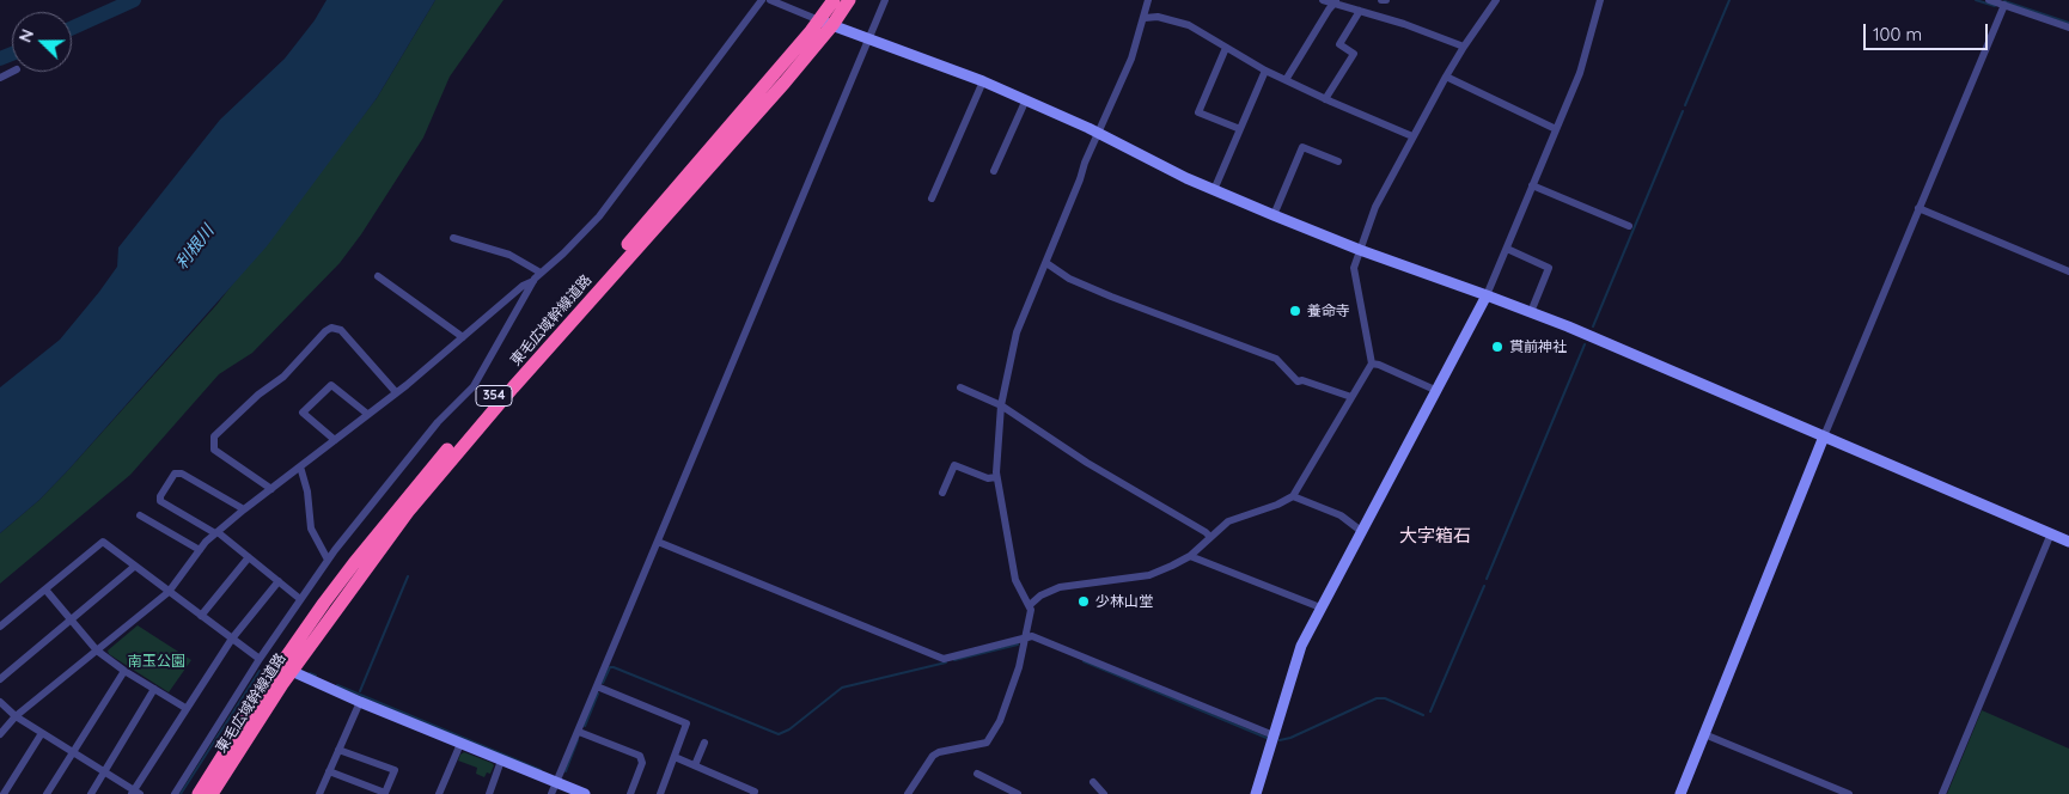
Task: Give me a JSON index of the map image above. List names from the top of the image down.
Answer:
{
  "streets": {
    "highway": ["東毛広域幹線道路", "354"]
  },
  "districts": ["大字箱石"],
  "water": ["利根川"],
  "parks": ["南玉公園"],
  "places": ["養命寺", "貫前神社", "少林山堂"],
  "scale_bar": "100 m",
  "north": "left"
}
